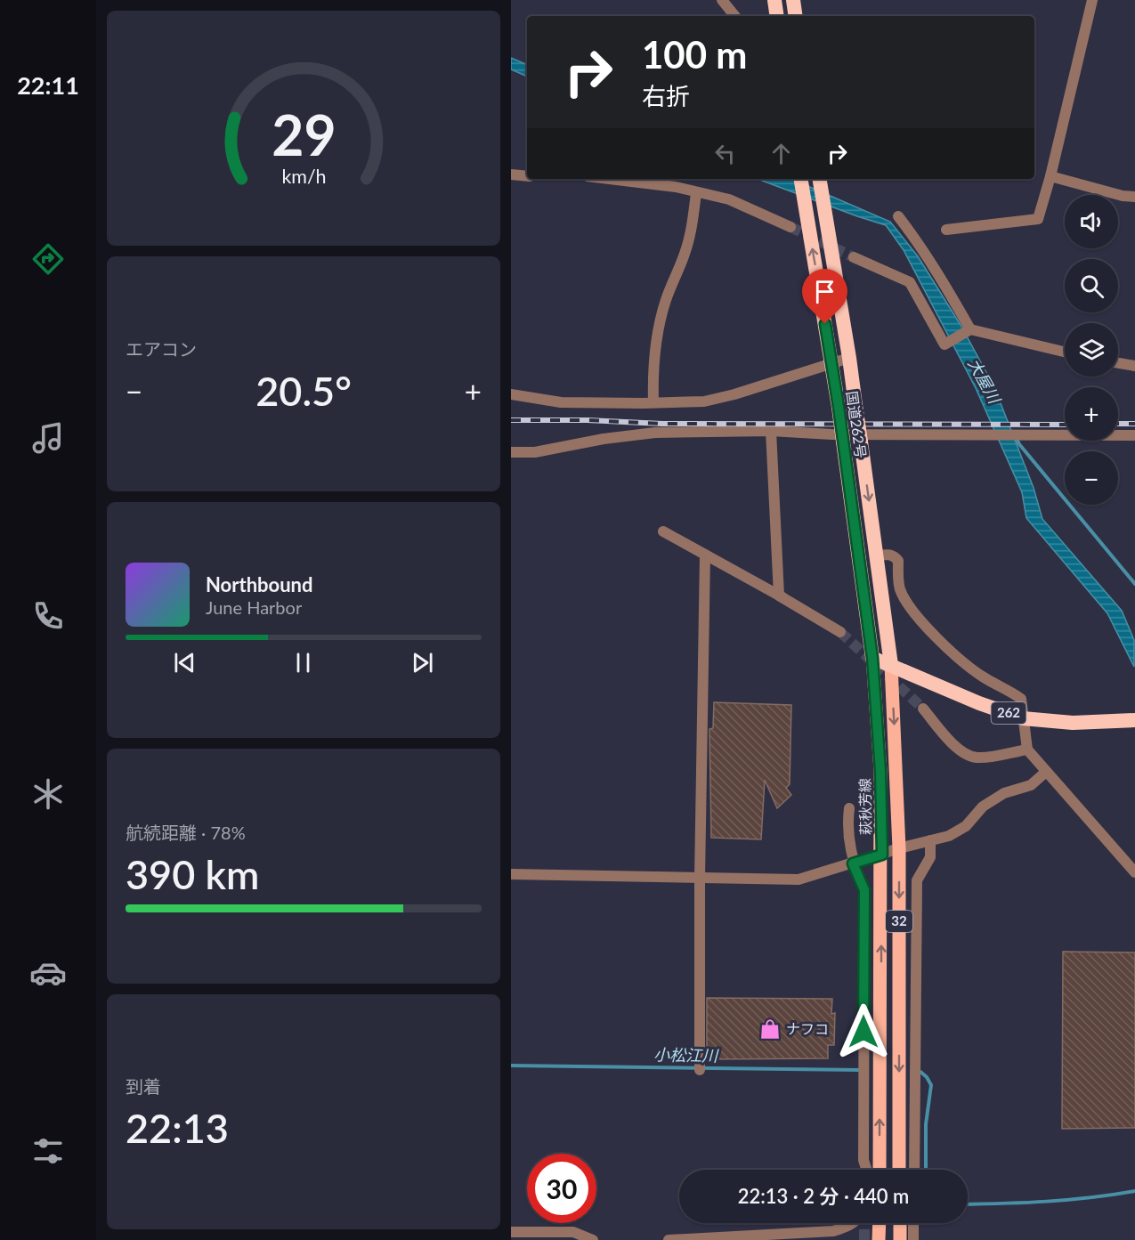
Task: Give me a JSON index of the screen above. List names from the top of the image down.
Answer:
{
  "streets": {
    "highway": ["国道262号", "262"],
    "main road": ["萩秋芳線", "32"]
  },
  "crossings": [
    ["国道262号", "262"],
    ["国道262号", "萩秋芳線"],
    ["国道262号", "32"],
    ["262", "萩秋芳線"],
    ["262", "32"]
  ],
  "water": ["大屋川", "小松江川"],
  "places": {
    "shop": ["ナフコ"]
  },
  "page": {
    "tabs": "22:11",
    "turn": ["100 m", "右折"],
    "map_buttons": ["+", "−"],
    "tile": [
      "エアコン",
      ["航続距離 · 78%", "390 km"],
      ["到着", "22:13"]
    ],
    "heat": ["−", "20.5°", "+"],
    "song": ["Northbound", "June Harbor"],
    "limit": "30",
    "trip": "22:13 · 2 分 · 440 m",
    "gauge": ["29", "km/h"]
  }
}
